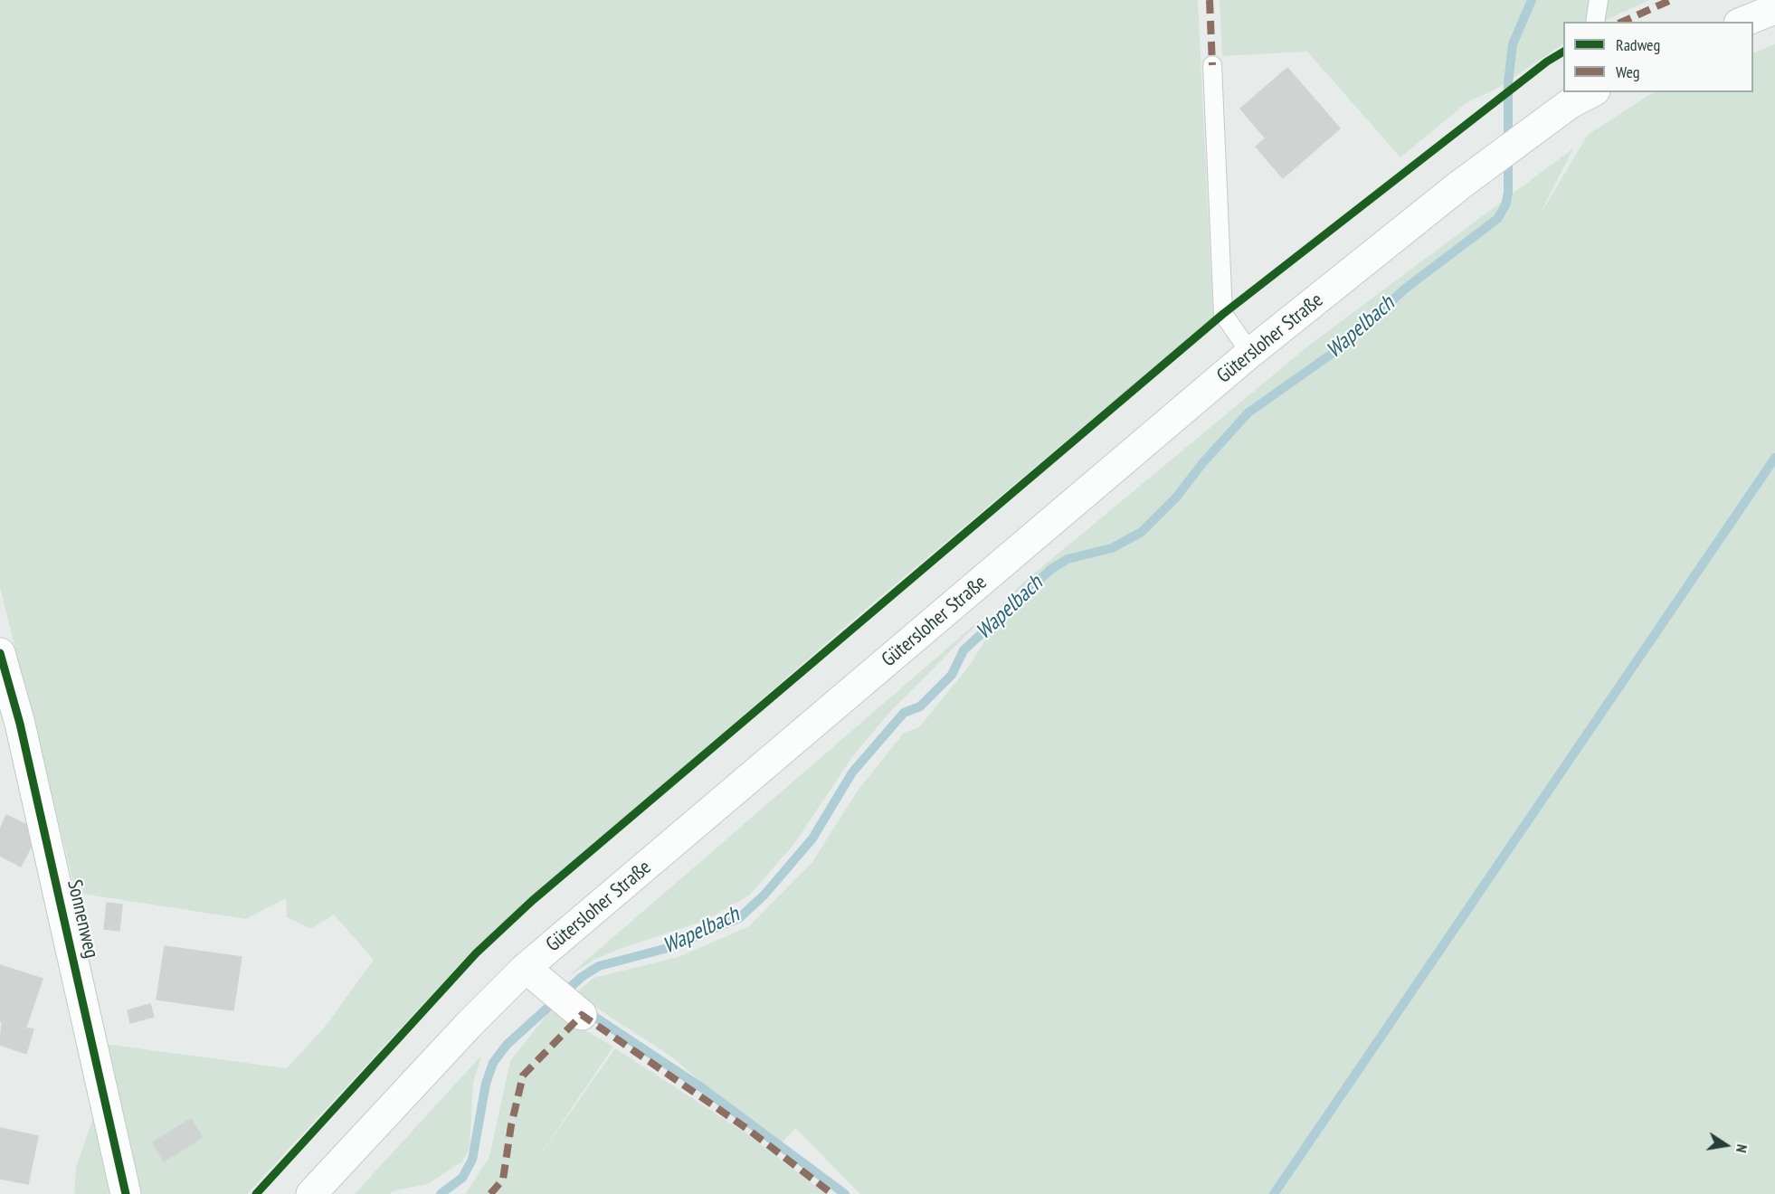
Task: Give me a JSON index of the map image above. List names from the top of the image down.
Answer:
{
  "streets": {
    "main road": ["Gütersloher Straße", "Sonnenweg"]
  },
  "water": ["Wapelbach"],
  "legend": ["Radweg", "Weg"],
  "north": "right"
}
